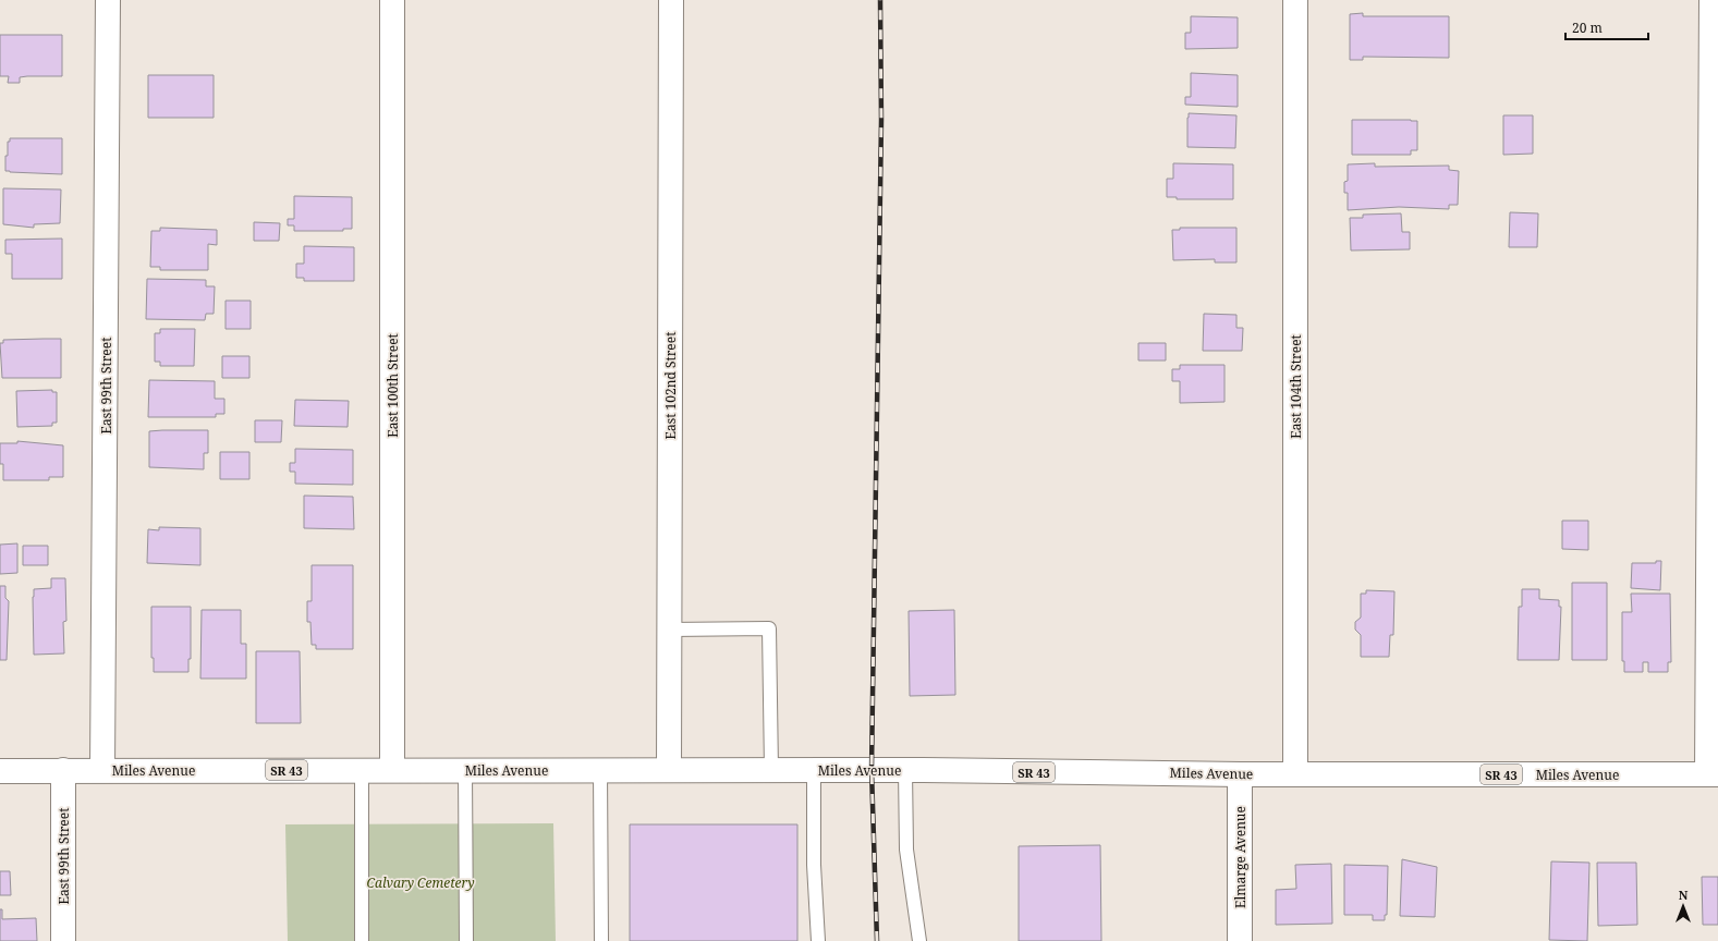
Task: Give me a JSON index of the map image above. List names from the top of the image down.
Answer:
{
  "streets": {
    "street": [
      "East 99th Street",
      "East 100th Street",
      "East 102nd Street",
      "East 104th Street",
      "Miles Avenue",
      "SR 43",
      "Elmarge Avenue"
    ]
  },
  "crossings": [
    ["East 99th Street", "Miles Avenue"],
    ["East 100th Street", "Miles Avenue"],
    ["East 102nd Street", "Miles Avenue"],
    ["East 104th Street", "Miles Avenue"],
    ["Miles Avenue", "Elmarge Avenue"]
  ],
  "parks": ["Calvary Cemetery"],
  "scale_bar": "20 m",
  "north": "top"
}
